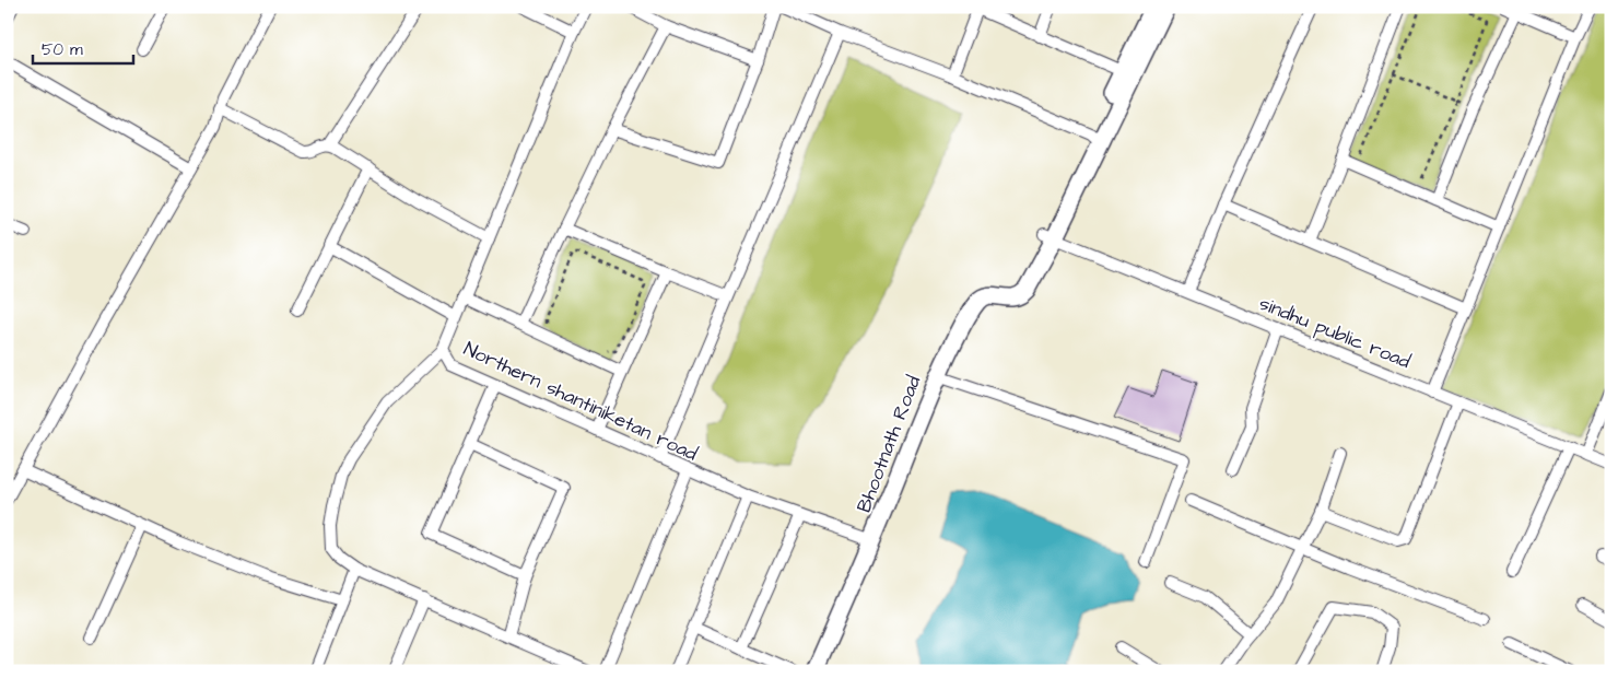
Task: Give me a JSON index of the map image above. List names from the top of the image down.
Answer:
{
  "streets": {
    "street": ["sindhu public road", "Northern shantiniketan road", "Bhootnath Road"]
  },
  "crossings": [
    ["sindhu public road", "Bhootnath Road"],
    ["Northern shantiniketan road", "Bhootnath Road"]
  ],
  "scale_bar": "50 m"
}
